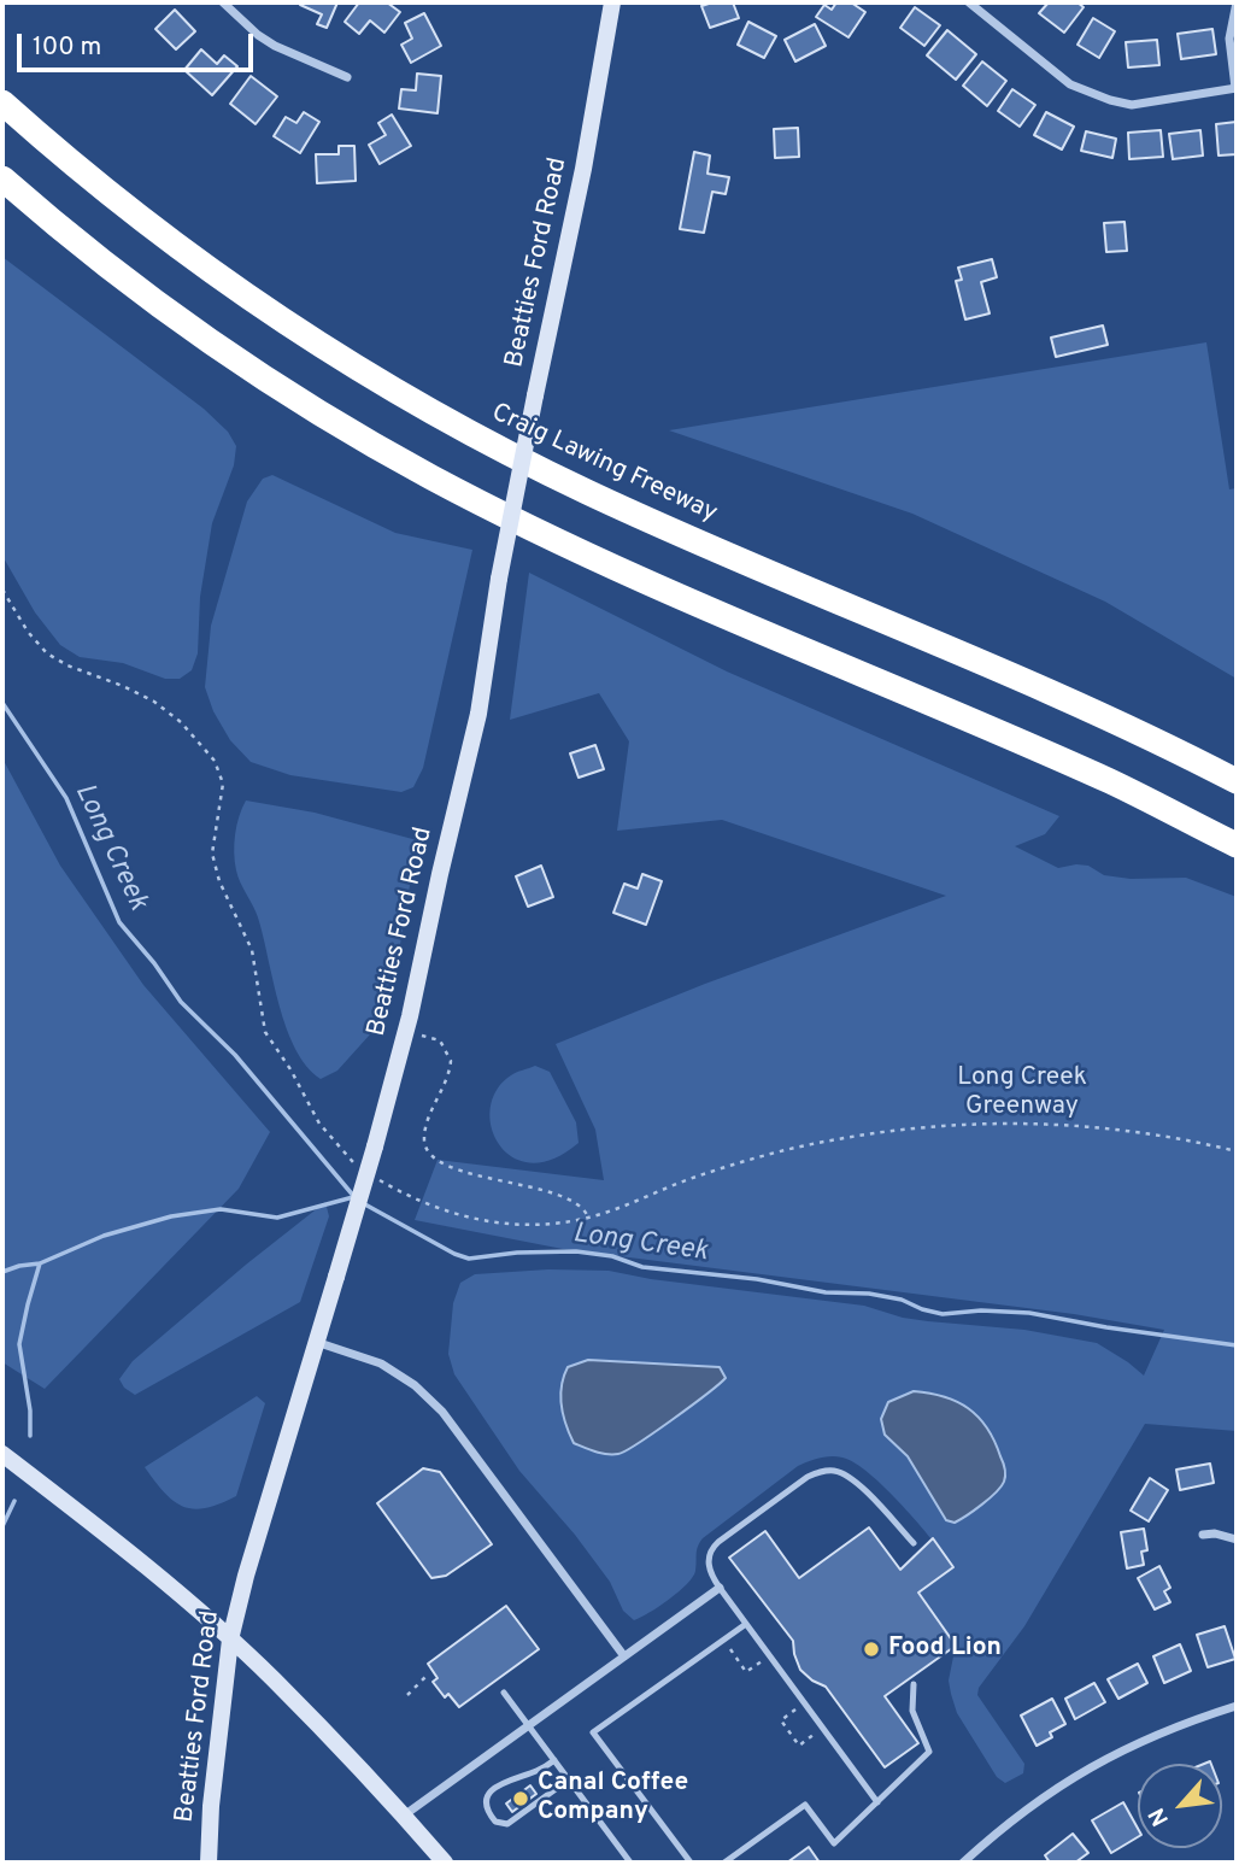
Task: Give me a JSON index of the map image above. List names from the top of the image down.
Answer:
{
  "streets": {
    "highway": ["Craig Lawing Freeway"],
    "main road": ["Beatties Ford Road"]
  },
  "water": ["Long Creek"],
  "parks": ["Long Creek Greenway"],
  "places": ["Food Lion", "Canal Coffee Company"],
  "scale_bar": "100 m",
  "north": "bottom left"
}
